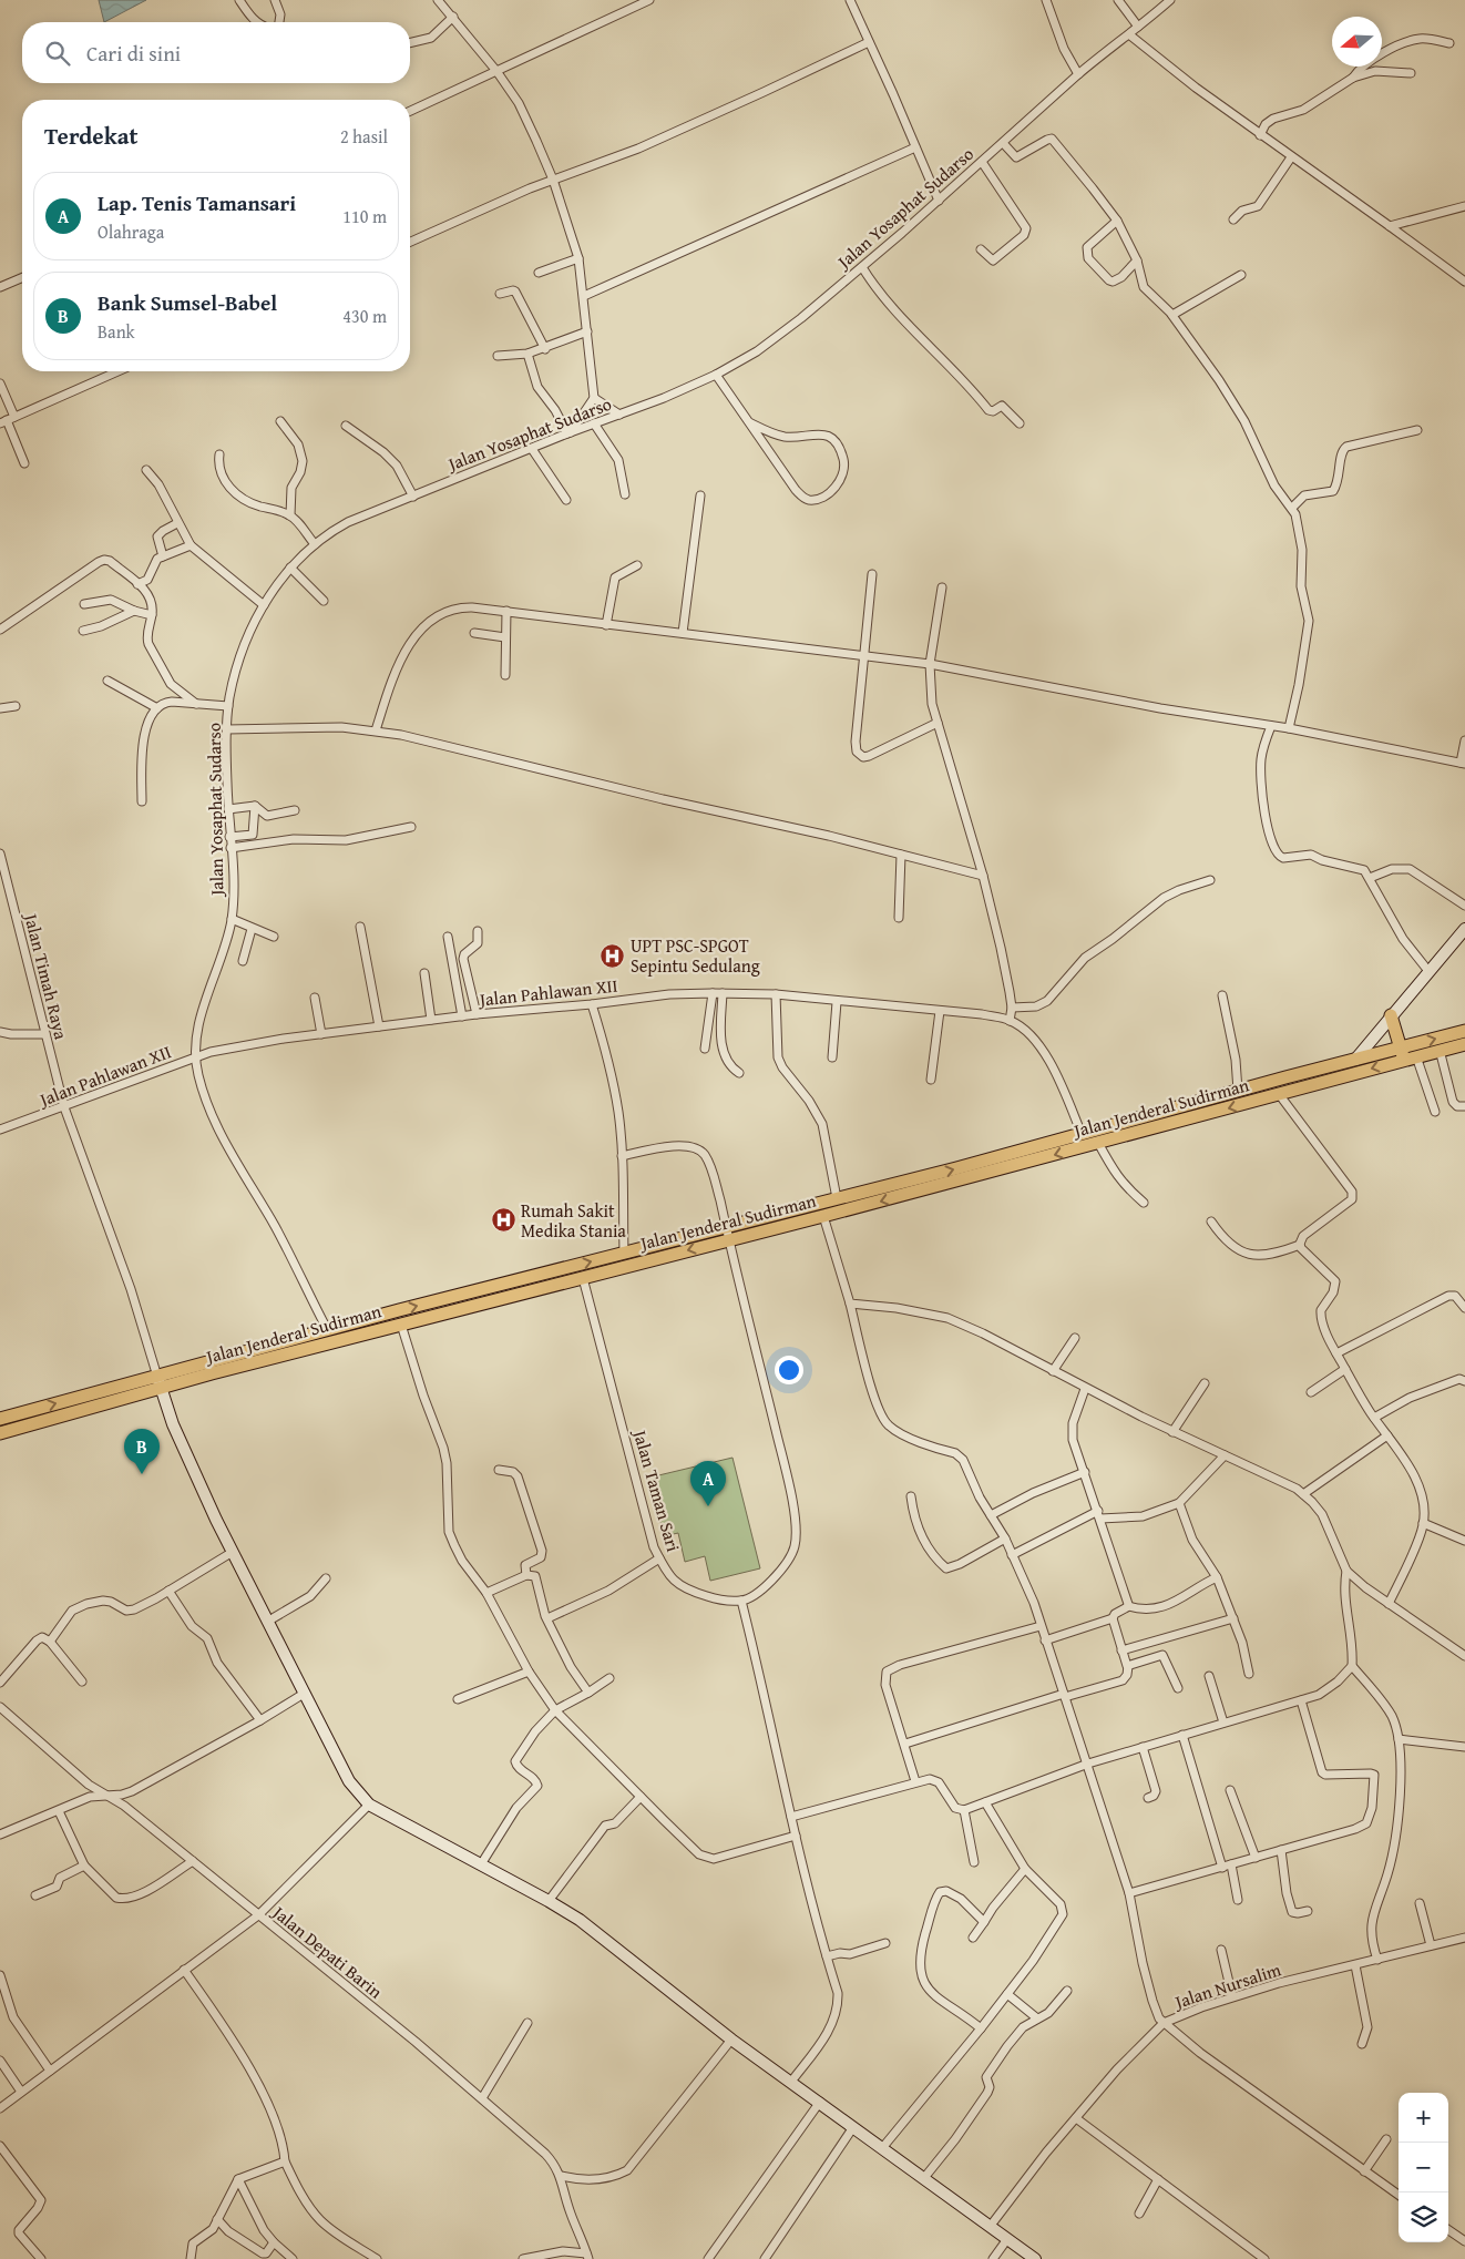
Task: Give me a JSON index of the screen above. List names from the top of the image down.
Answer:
{
  "streets": {
    "main road": ["Jalan Jenderal Sudirman"],
    "street": [
      "Jalan Yosaphat Sudarso",
      "Jalan Timah Raya",
      "Jalan Pahlawan XII",
      "Jalan Taman Sari",
      "Jalan Depati Barin",
      "Jalan Nursalim"
    ]
  },
  "crossings": [
    ["Jalan Yosaphat Sudarso", "Jalan Pahlawan XII"],
    ["Jalan Yosaphat Sudarso", "Jalan Jenderal Sudirman"],
    ["Jalan Timah Raya", "Jalan Pahlawan XII"],
    ["Jalan Timah Raya", "Jalan Jenderal Sudirman"],
    ["Jalan Pahlawan XII", "Jalan Jenderal Sudirman"],
    ["Jalan Jenderal Sudirman", "Jalan Taman Sari"]
  ],
  "places": {
    "hospital": ["UPT PSC-SPGOT Sepintu Sedulang", "Rumah Sakit Medika Stania"]
  },
  "north": "left",
  "page": {
    "search": "Cari di sini",
    "heading": ["Terdekat", "2 hasil"],
    "list": [
      {
        "mark": "A",
        "name": "Lap. Tenis Tamansari",
        "note": "Olahraga",
        "value": "110 m"
      },
      {
        "mark": "B",
        "name": "Bank Sumsel-Babel",
        "note": "Bank",
        "value": "430 m"
      }
    ],
    "pins": ["B", "A"],
    "map_buttons": ["+", "−"]
  }
}
